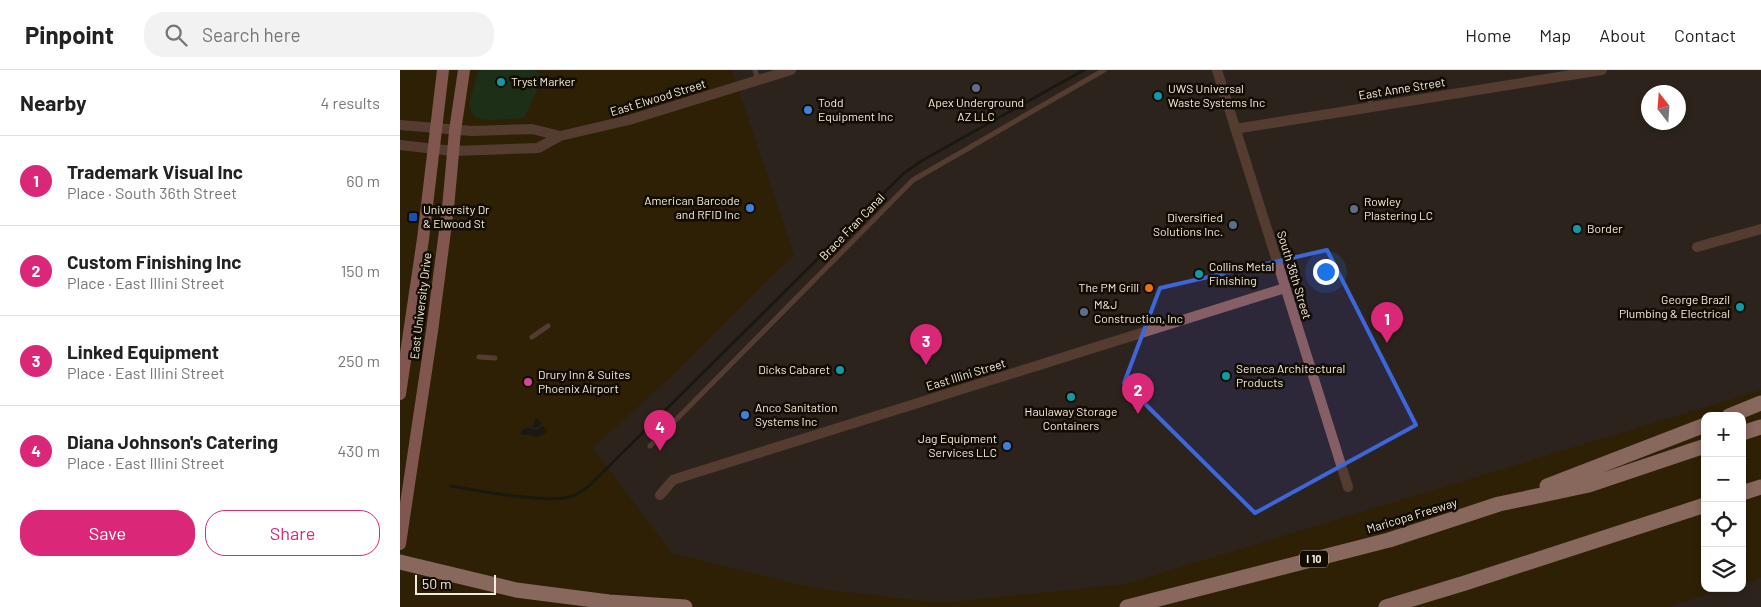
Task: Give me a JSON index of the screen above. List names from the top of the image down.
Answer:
{
  "streets": {
    "highway": ["Maricopa Freeway", "I 10"],
    "main road": ["East University Drive"],
    "street": [
      "East Anne Street",
      "East Elwood Street",
      "South 36th Street",
      "East Illini Street"
    ],
    "lane": ["Brace Fran Canal"]
  },
  "crossings": [
    ["East Anne Street", "South 36th Street"],
    ["East Elwood Street", "East University Drive"],
    ["South 36th Street", "East Illini Street"]
  ],
  "places": {
    "other": [
      "Tryst Marker",
      "Apex Underground AZ LLC",
      "UWS Universal Waste Systems Inc",
      "Todd Equipment Inc",
      "American Barcode and RFID Inc",
      "Rowley Plastering LC",
      "Diversified Solutions Inc.",
      "Border",
      "Collins Metal Finishing",
      "The PM Grill",
      "George Brazil Plumbing & Electrical",
      "M&J Construction, Inc",
      "Dicks Cabaret",
      "Seneca Architectural Products",
      "Drury Inn & Suites Phoenix Airport",
      "Haulaway Storage Containers",
      "Anco Sanitation Systems Inc",
      "Jag Equipment Services LLC"
    ],
    "transit": ["University Dr & Elwood St"]
  },
  "scale_bar": "50 m",
  "north": "top",
  "page": {
    "header": "Pinpoint",
    "search": "Search here",
    "nav": [
      "Home",
      "Map",
      "About",
      "Contact"
    ],
    "heading": ["Nearby", "4 results"],
    "list": [
      {
        "mark": "1",
        "name": "Trademark Visual Inc",
        "note": "Place · South 36th Street",
        "value": "60 m"
      },
      {
        "mark": "2",
        "name": "Custom Finishing Inc",
        "note": "Place · East Illini Street",
        "value": "150 m"
      },
      {
        "mark": "3",
        "name": "Linked Equipment",
        "note": "Place · East Illini Street",
        "value": "250 m"
      },
      {
        "mark": "4",
        "name": "Diana Johnson's Catering",
        "note": "Place · East Illini Street",
        "value": "430 m"
      }
    ],
    "pins": [
      "1",
      "3",
      "2",
      "4"
    ],
    "map_buttons": ["+", "−"],
    "buttons": ["Save", "Share"],
    "scale": "50 m"
  }
}
